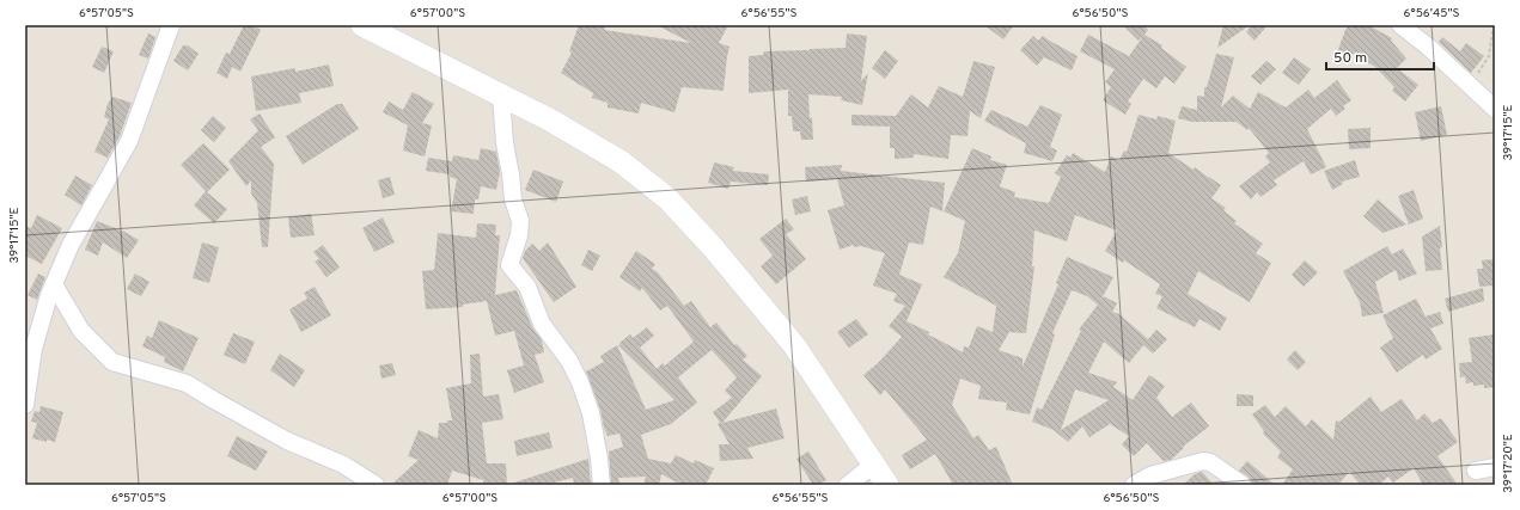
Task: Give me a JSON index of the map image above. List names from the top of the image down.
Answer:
{
  "scale_bar": "50 m",
  "coordinates": [
    "6°57'05\"S",
    "6°57'00\"S",
    "6°56'55\"S",
    "6°56'50\"S",
    "6°56'45\"S",
    "39°17'15\"E",
    "39°17'20\"E"
  ]
}
